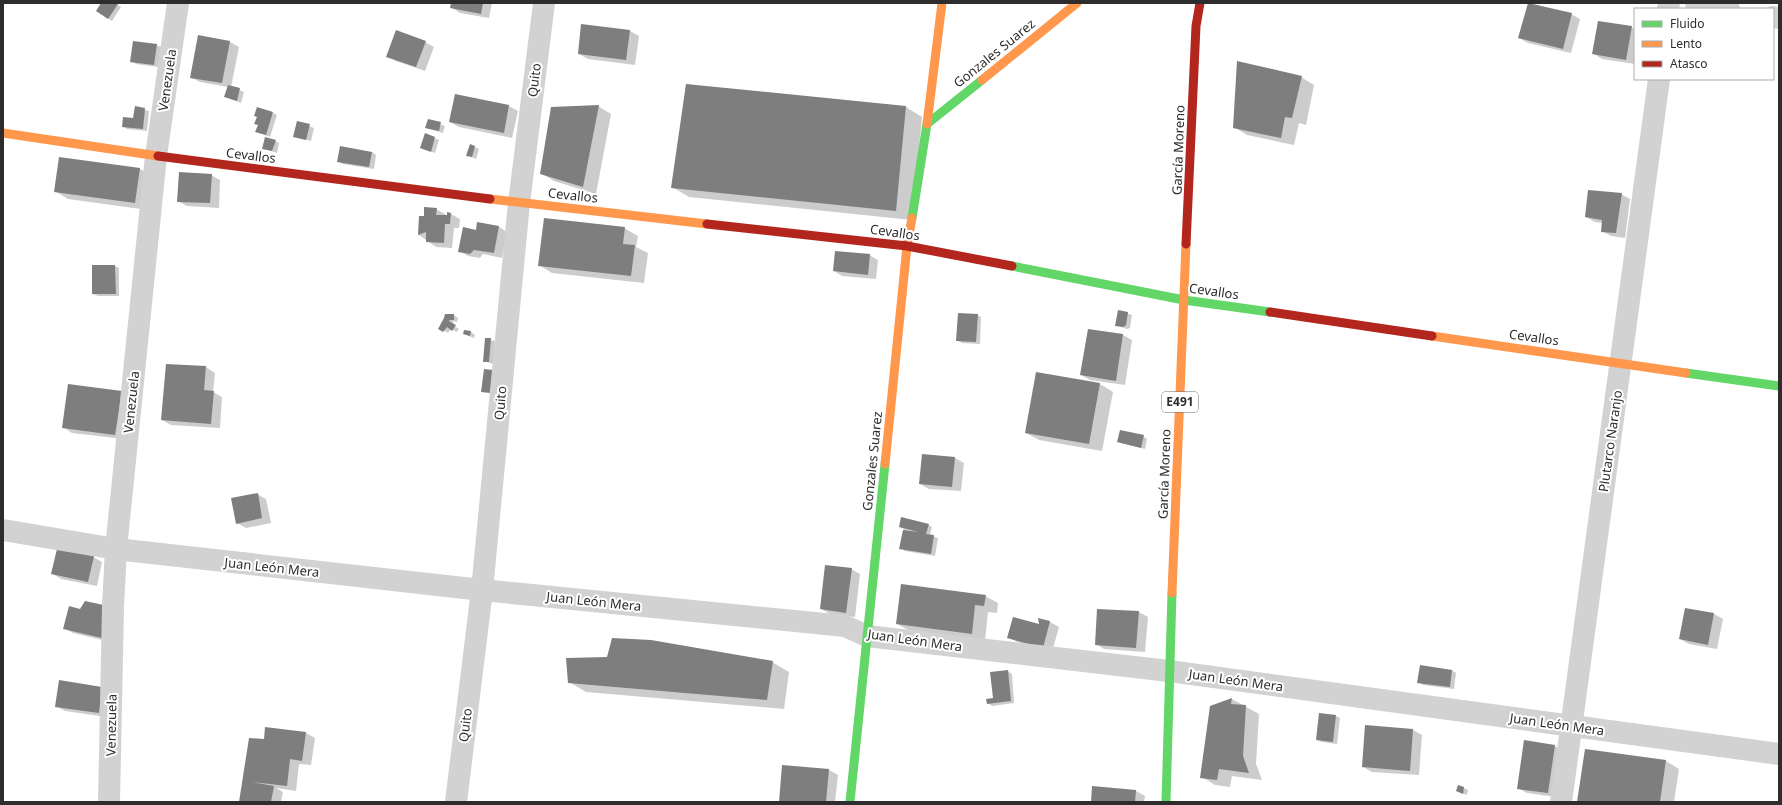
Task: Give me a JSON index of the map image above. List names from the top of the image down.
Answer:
{
  "streets": {
    "main road": [
      "Gonzales Suarez",
      "García Moreno",
      "Cevallos",
      "E491"
    ],
    "street": [
      "Venezuela",
      "Quito",
      "Plutarco Naranjo",
      "Juan León Mera"
    ]
  },
  "crossings": [
    ["Gonzales Suarez", "Cevallos"],
    ["Gonzales Suarez", "Juan León Mera"],
    ["Venezuela", "Cevallos"],
    ["Venezuela", "Juan León Mera"],
    ["Quito", "Cevallos"],
    ["Quito", "Juan León Mera"],
    ["García Moreno", "Cevallos"],
    ["García Moreno", "Juan León Mera"],
    ["Cevallos", "Plutarco Naranjo"],
    ["Plutarco Naranjo", "Juan León Mera"]
  ],
  "legend": ["Fluido", "Lento", "Atasco"]
}
